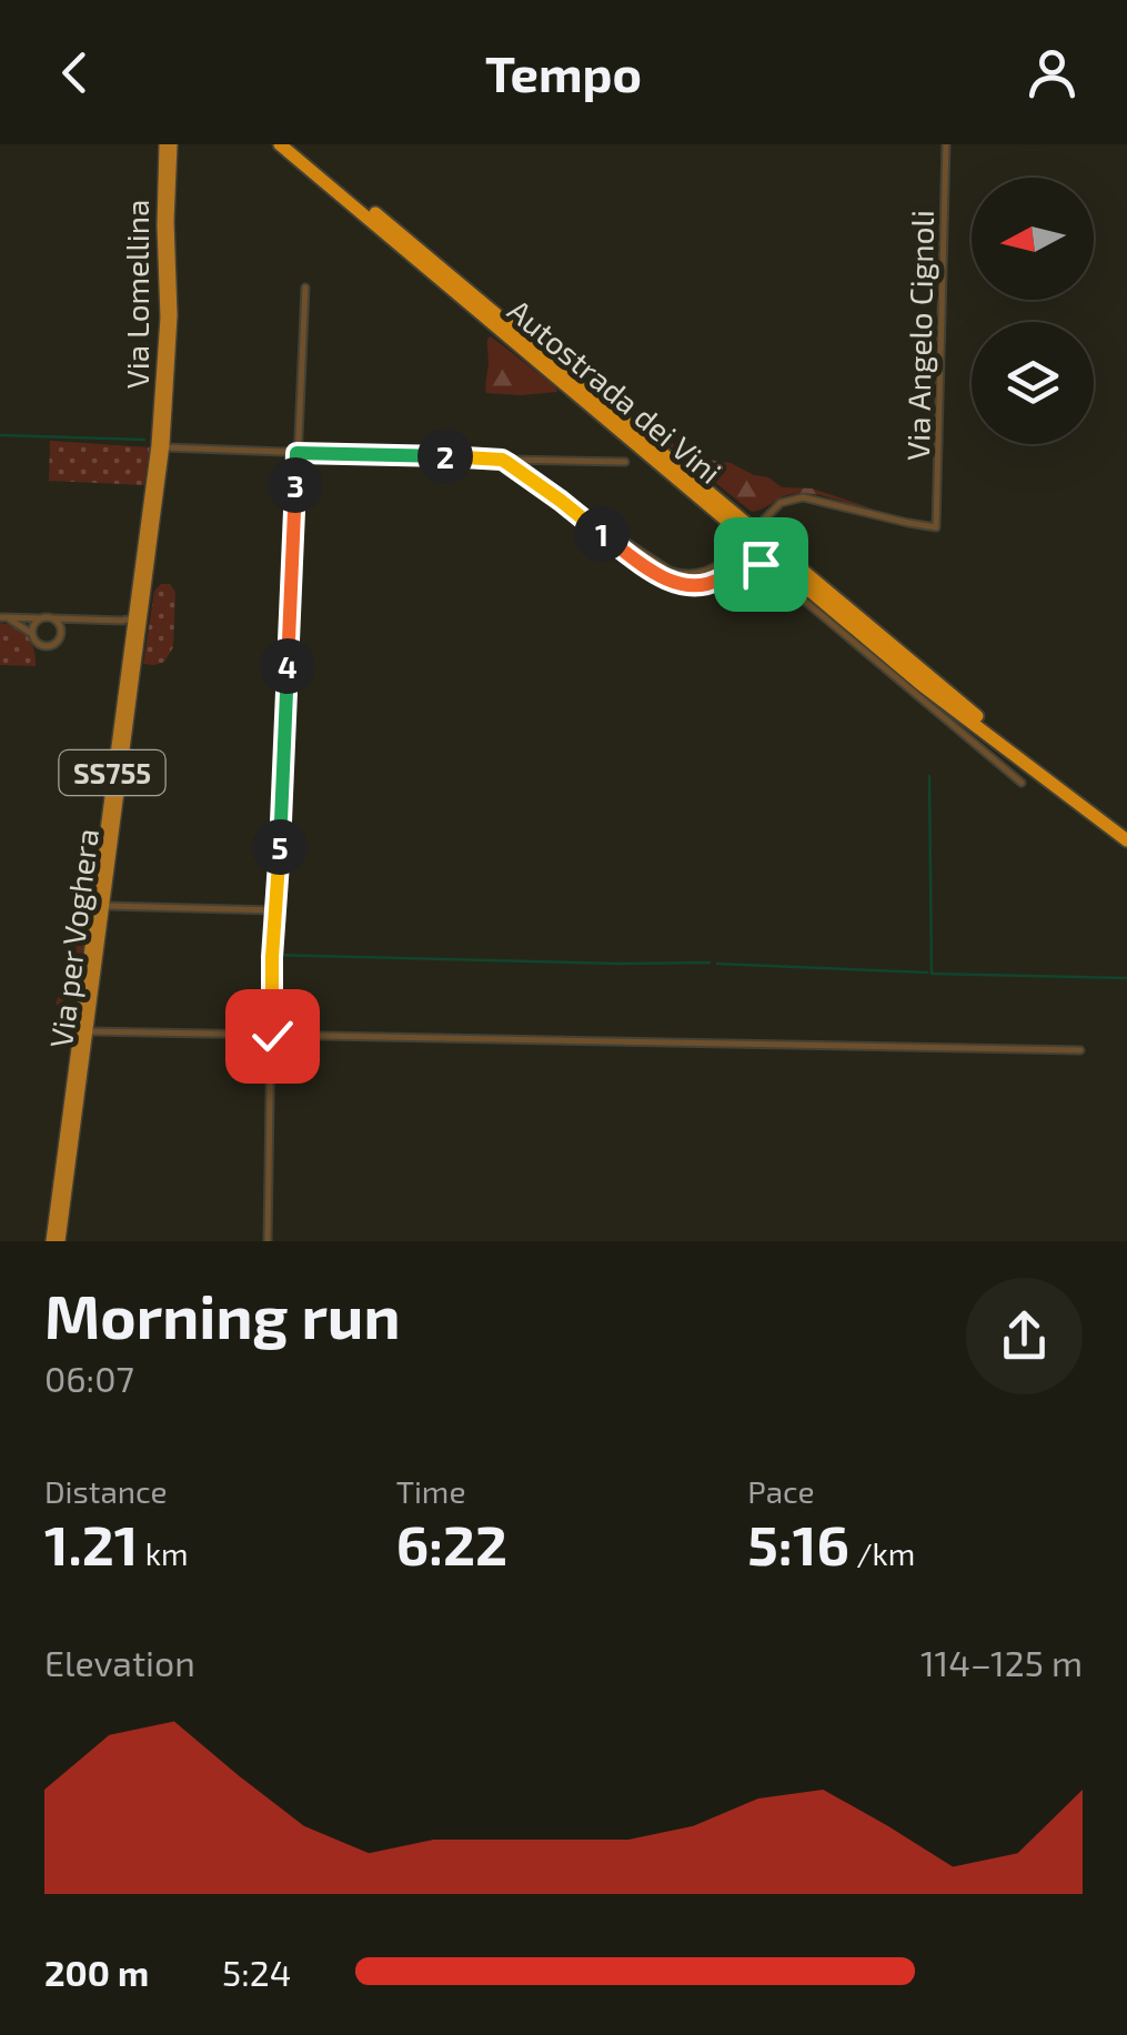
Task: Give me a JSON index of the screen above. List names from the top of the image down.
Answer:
{
  "streets": {
    "highway": ["Autostrada dei Vini"],
    "main road": ["Via Lomellina", "SS755", "Via per Voghera"],
    "street": ["Via Angelo Cignoli"]
  },
  "crossings": [
    ["Via Lomellina", "Via per Voghera"]
  ],
  "north": "left",
  "page": {
    "header": "Tempo",
    "pins": [
      "2",
      "3",
      "1",
      "4",
      "5"
    ],
    "heading": ["Morning run", "06:07"],
    "stats": [
      ["Distance", "1.21 km"],
      ["Time", "6:22"],
      ["Pace", "5:16 /km"]
    ],
    "chart": ["Elevation", "114–125 m"],
    "list": [
      {
        "name": "200 m",
        "note": "5:24"
      }
    ]
  }
}
